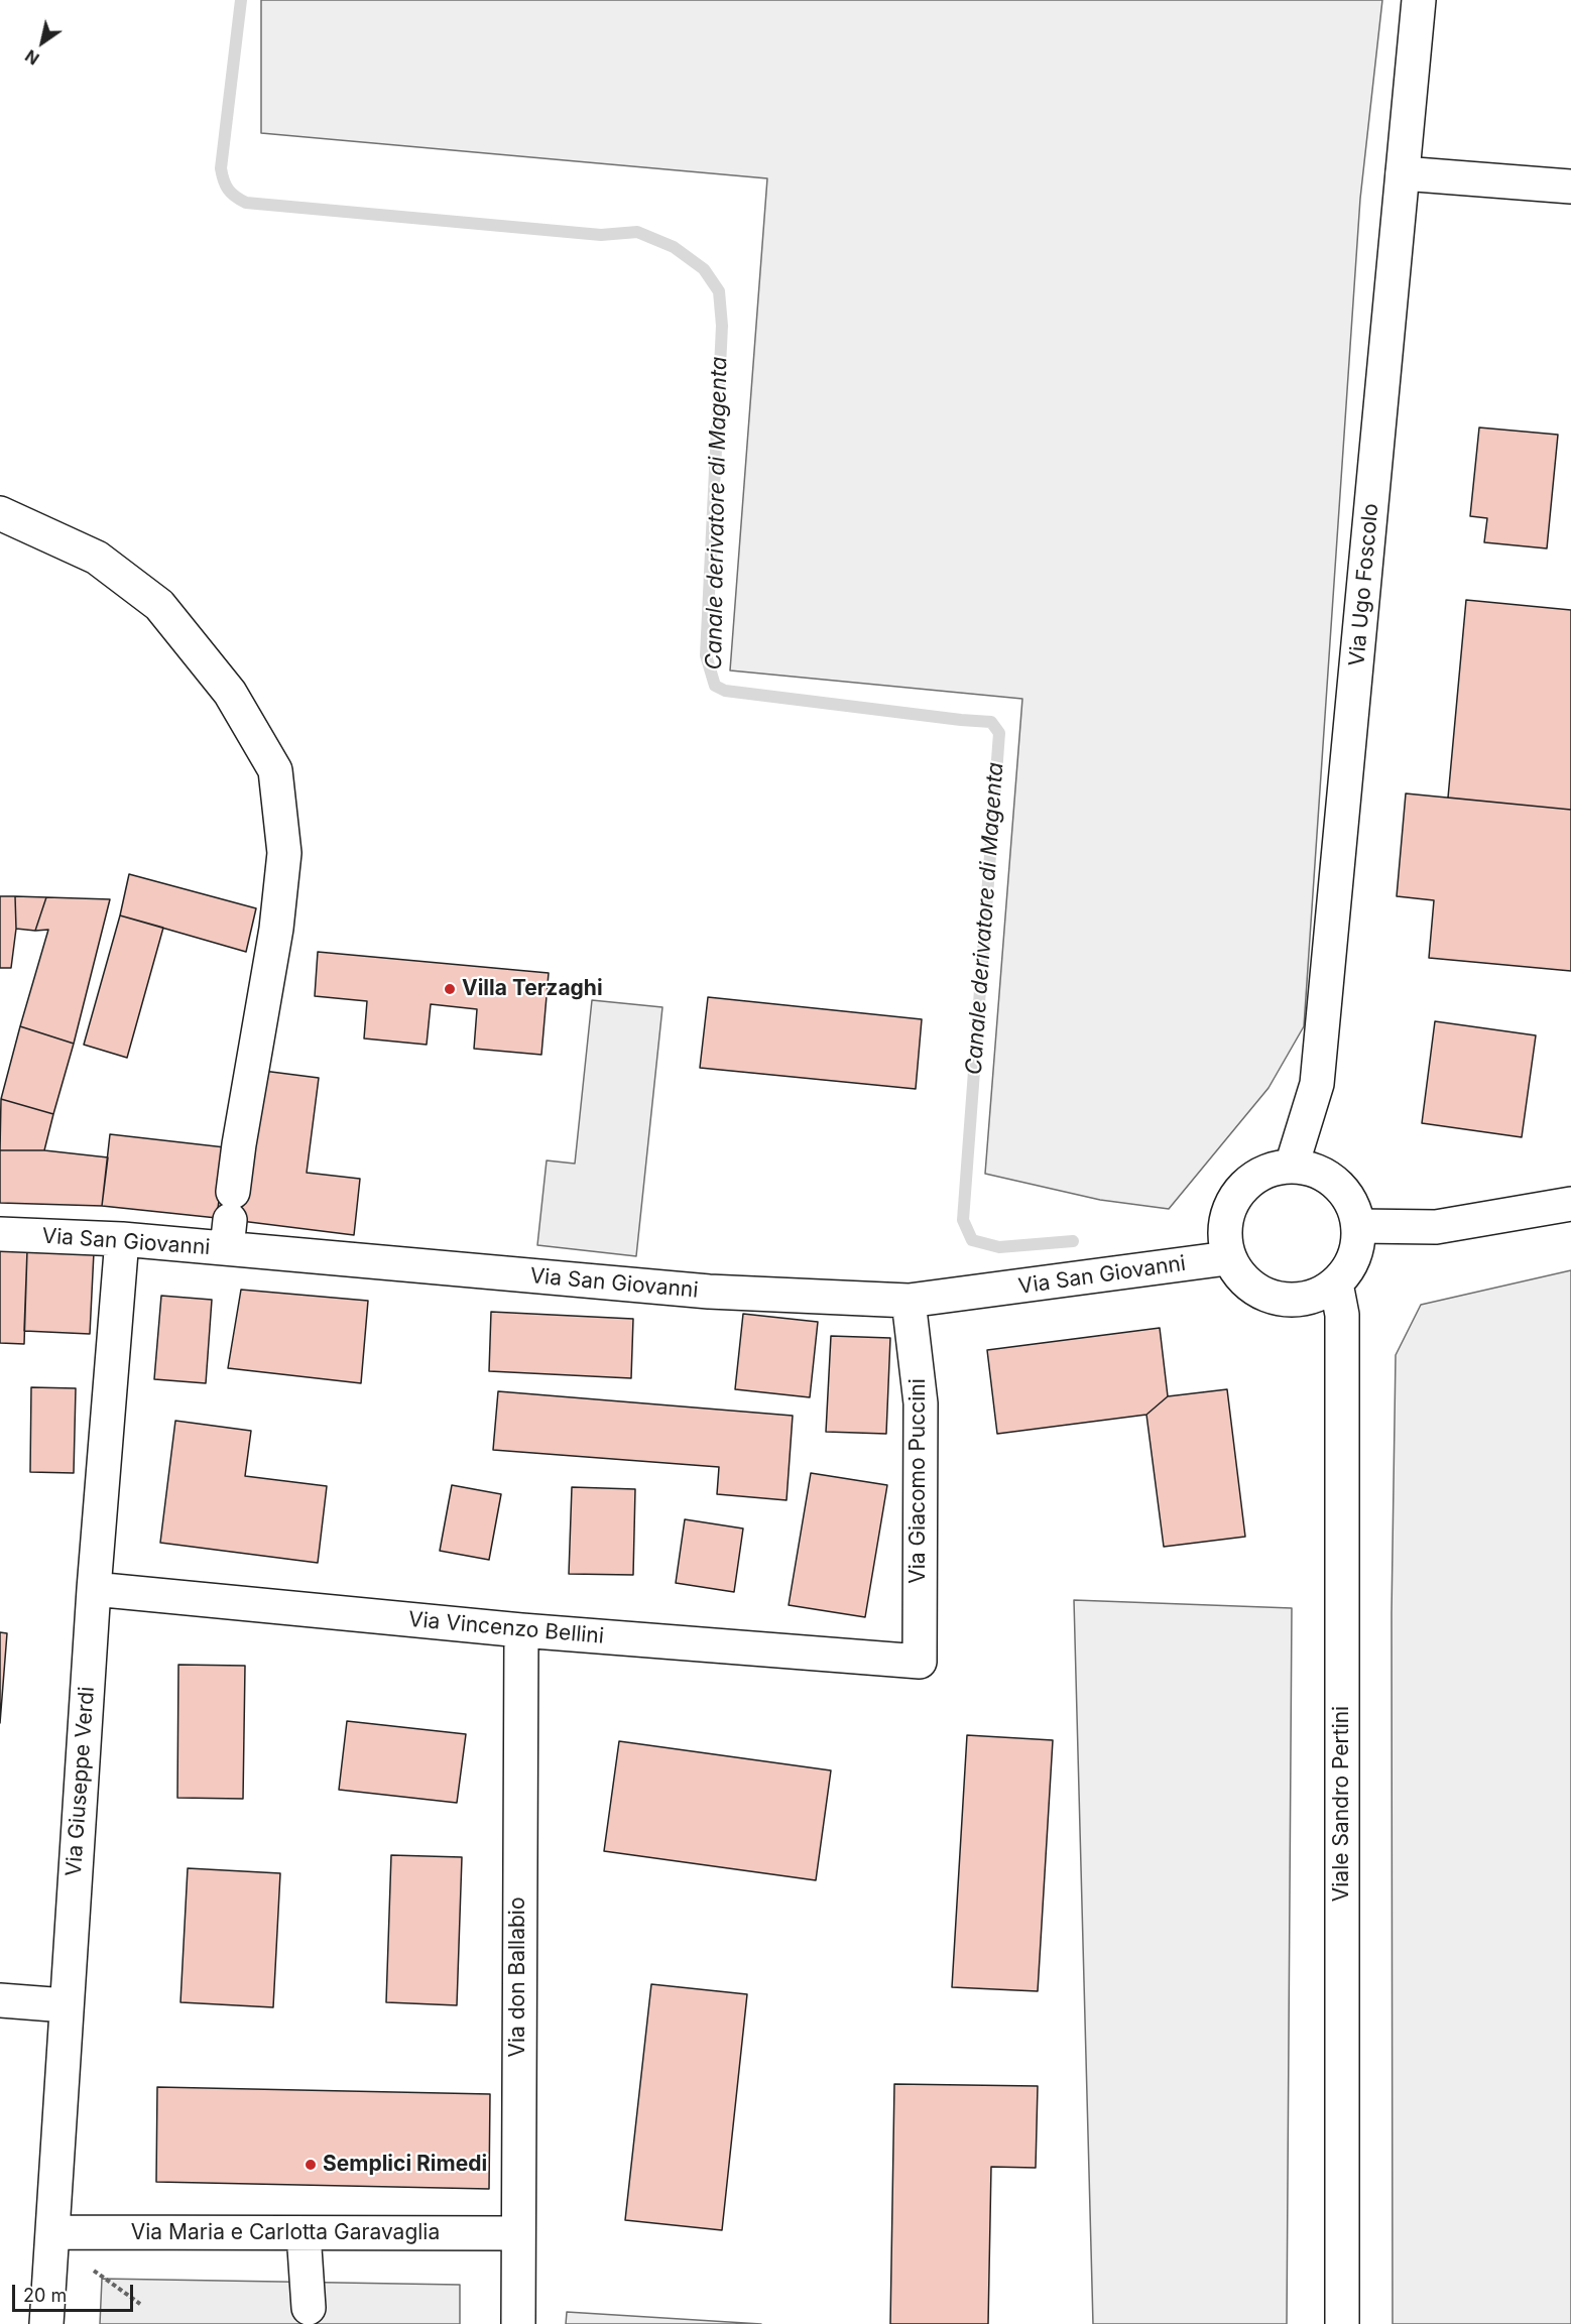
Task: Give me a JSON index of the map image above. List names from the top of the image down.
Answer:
{
  "streets": {
    "street": [
      "Via Ugo Foscolo",
      "Via San Giovanni",
      "Via Giacomo Puccini",
      "Via Vincenzo Bellini",
      "Via Giuseppe Verdi",
      "Viale Sandro Pertini",
      "Via don Ballabio",
      "Via Maria e Carlotta Garavaglia"
    ]
  },
  "crossings": [
    ["Via Ugo Foscolo", "Via San Giovanni"],
    ["Via Ugo Foscolo", "Viale Sandro Pertini"],
    ["Via San Giovanni", "Via Giacomo Puccini"],
    ["Via San Giovanni", "Via Giuseppe Verdi"],
    ["Via San Giovanni", "Viale Sandro Pertini"],
    ["Via Giacomo Puccini", "Via Vincenzo Bellini"],
    ["Via Vincenzo Bellini", "Via Giuseppe Verdi"],
    ["Via Vincenzo Bellini", "Via don Ballabio"],
    ["Via Giuseppe Verdi", "Via Maria e Carlotta Garavaglia"],
    ["Via don Ballabio", "Via Maria e Carlotta Garavaglia"]
  ],
  "water": ["Canale derivatore di Magenta"],
  "places": ["Villa Terzaghi", "Semplici Rimedi"],
  "scale_bar": "20 m",
  "north": "bottom left"
}
